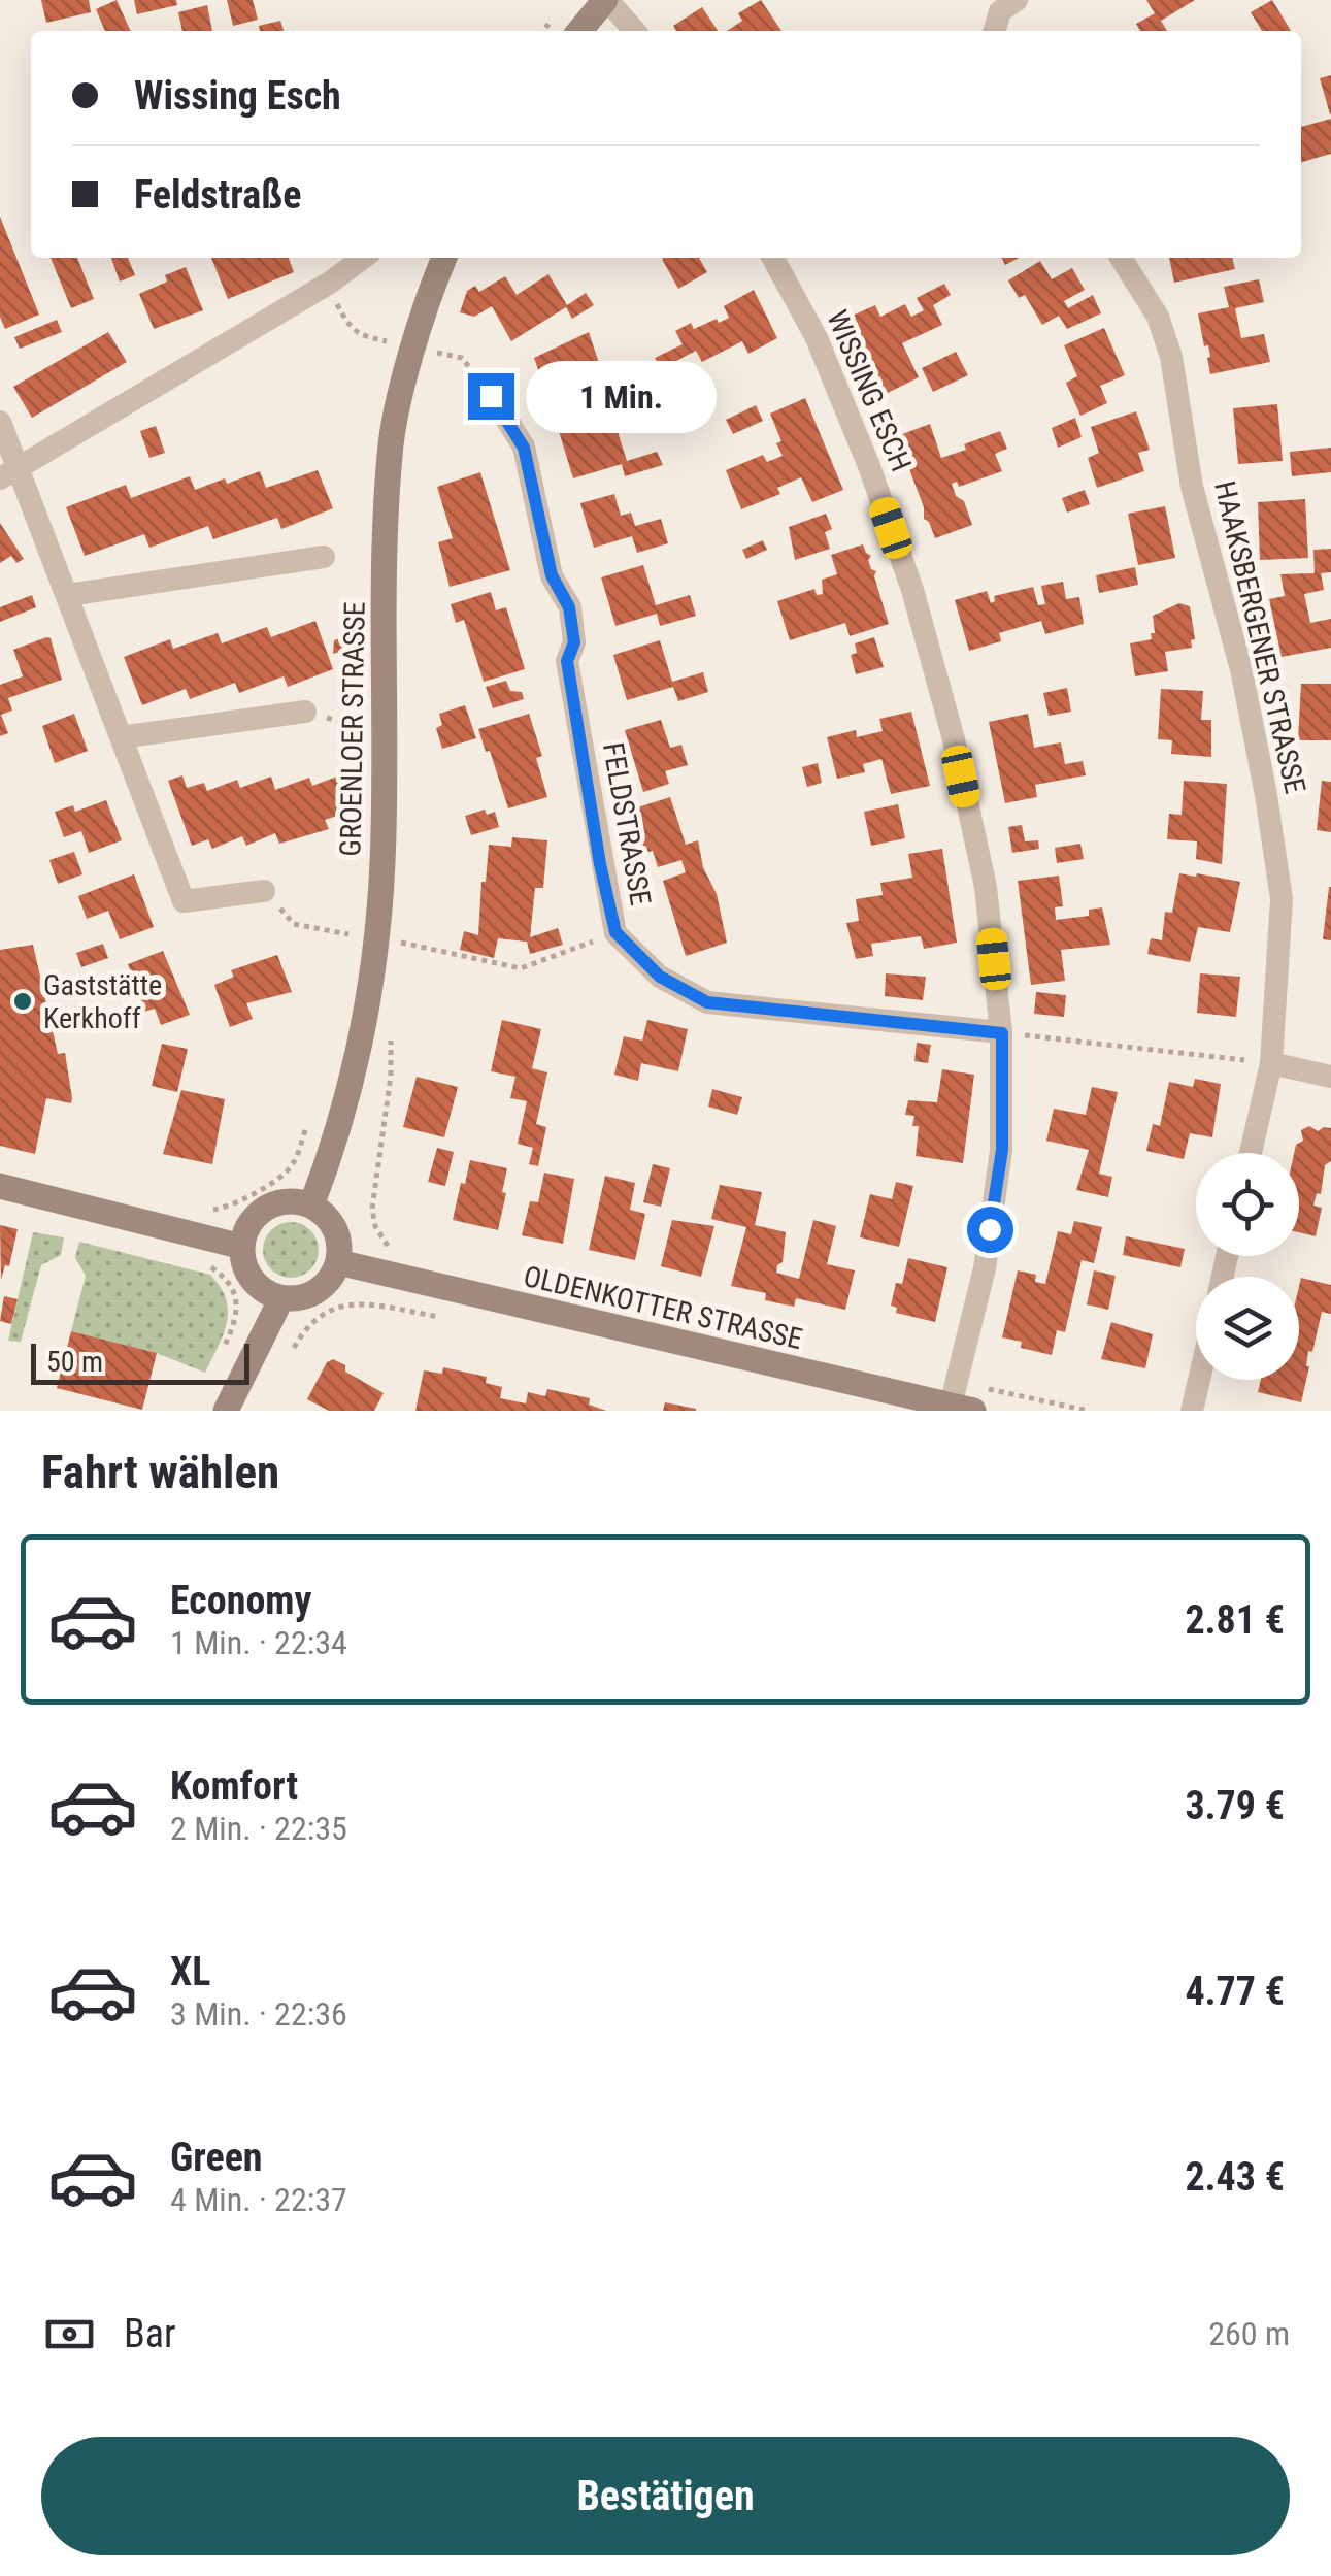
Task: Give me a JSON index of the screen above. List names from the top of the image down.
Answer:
{
  "streets": {
    "street": [
      "WISSING ESCH",
      "HAAKSBERGENER STRASSE",
      "GROENLOER STRASSE",
      "FELDSTRASSE",
      "OLDENKOTTER STRASSE"
    ]
  },
  "crossings": [
    ["WISSING ESCH", "FELDSTRASSE"],
    ["WISSING ESCH", "OLDENKOTTER STRASSE"],
    ["GROENLOER STRASSE", "OLDENKOTTER STRASSE"]
  ],
  "places": ["Gaststätte Kerkhoff"],
  "scale_bar": "50 m",
  "page": {
    "banner": ["Wissing Esch", "Feldstraße"],
    "bubble": "1 Min.",
    "scale": "50 m",
    "heading": "Fahrt wählen",
    "list": [
      {
        "name": "Economy",
        "note": "1 Min. · 22:34",
        "value": "2.81 €"
      },
      {
        "name": "Komfort",
        "note": "2 Min. · 22:35",
        "value": "3.79 €"
      },
      {
        "name": "XL",
        "note": "3 Min. · 22:36",
        "value": "4.77 €"
      },
      {
        "name": "Green",
        "note": "4 Min. · 22:37",
        "value": "2.43 €"
      }
    ],
    "pay": ["Bar", "260 m"],
    "buttons": "Bestätigen"
  }
}
